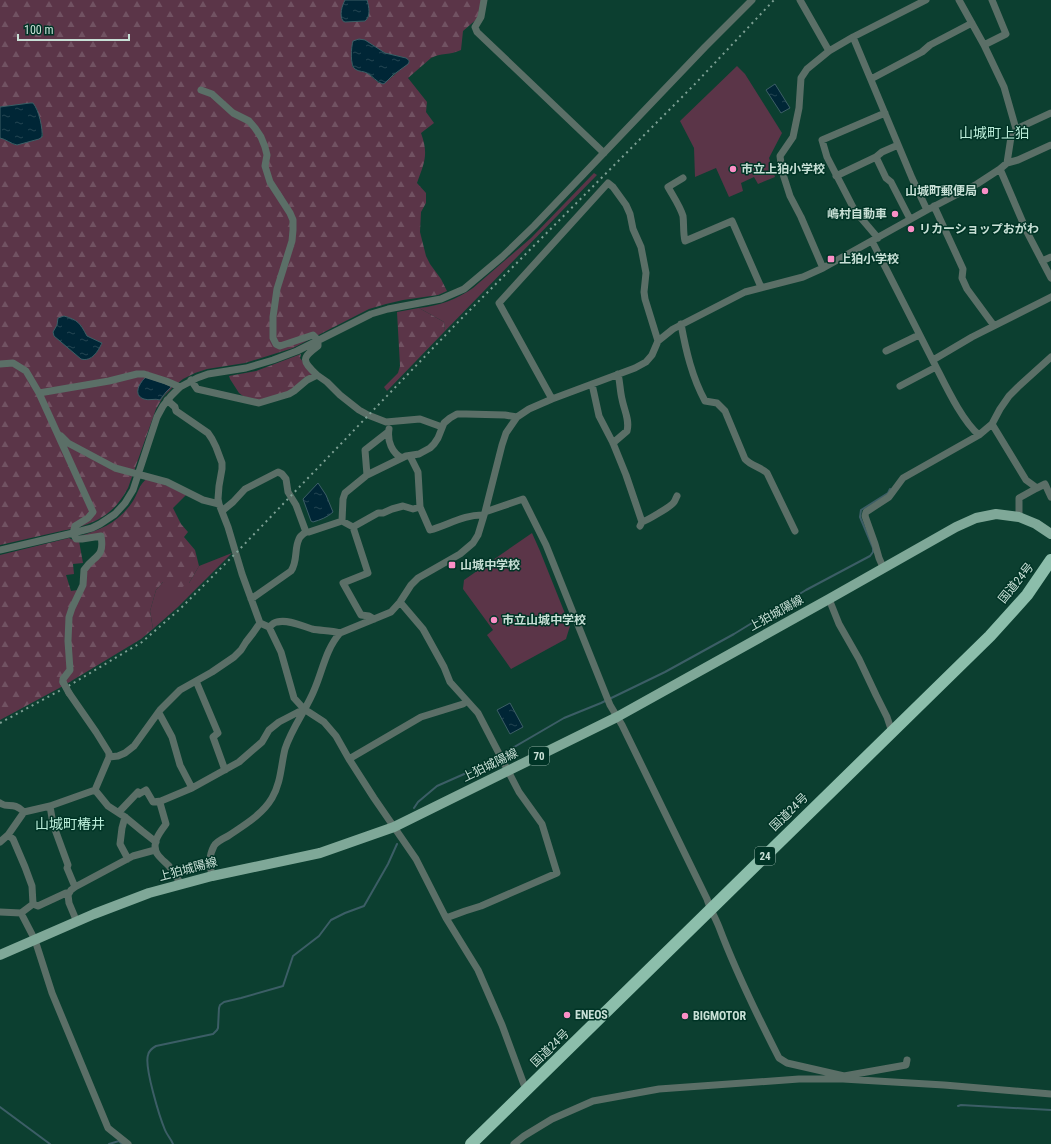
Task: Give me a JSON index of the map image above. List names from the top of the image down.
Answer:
{
  "streets": {
    "highway": ["国道24号", "24"],
    "main road": ["上狛城陽線", "70"]
  },
  "districts": ["山城町上狛", "山城町椿井"],
  "places": {
    "other": [
      "市立上狛小学校",
      "山城町郵便局",
      "嶋村自動車",
      "リカーショップおがわ",
      "市立山城中学校",
      "ENEOS",
      "BIGMOTOR"
    ],
    "transit": ["上狛小学校", "山城中学校"]
  },
  "scale_bar": "100 m"
}
